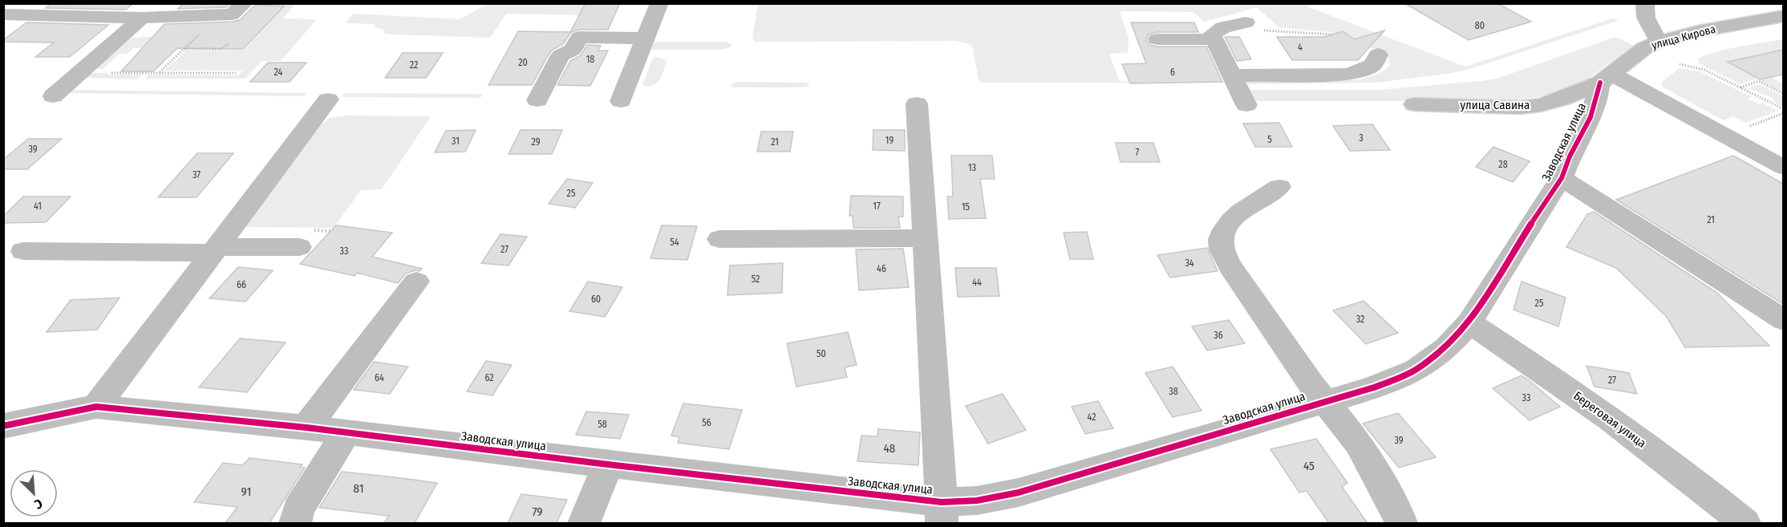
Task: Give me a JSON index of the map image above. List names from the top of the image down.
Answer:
{
  "streets": {
    "street": [
      "улица Кирова",
      "улица Савина",
      "Заводская улица",
      "Береговая улица"
    ]
  },
  "crossings": [
    ["улица Кирова", "улица Савина"],
    ["улица Кирова", "Заводская улица"],
    ["улица Савина", "Заводская улица"],
    ["Заводская улица", "Береговая улица"]
  ],
  "house_numbers": [
    "80",
    "4",
    "18",
    "20",
    "22",
    "24",
    "6",
    "3",
    "5",
    "19",
    "31",
    "29",
    "21",
    "39",
    "7",
    "28",
    "13",
    "37",
    "25",
    "41",
    "17",
    "15",
    "21",
    "54",
    "27",
    "33",
    "34",
    "46",
    "52",
    "44",
    "66",
    "60",
    "25",
    "32",
    "36",
    "50",
    "64",
    "62",
    "27",
    "38",
    "33",
    "42",
    "56",
    "58",
    "39",
    "48",
    "45",
    "81",
    "91",
    "79"
  ],
  "north": "bottom right"
}
